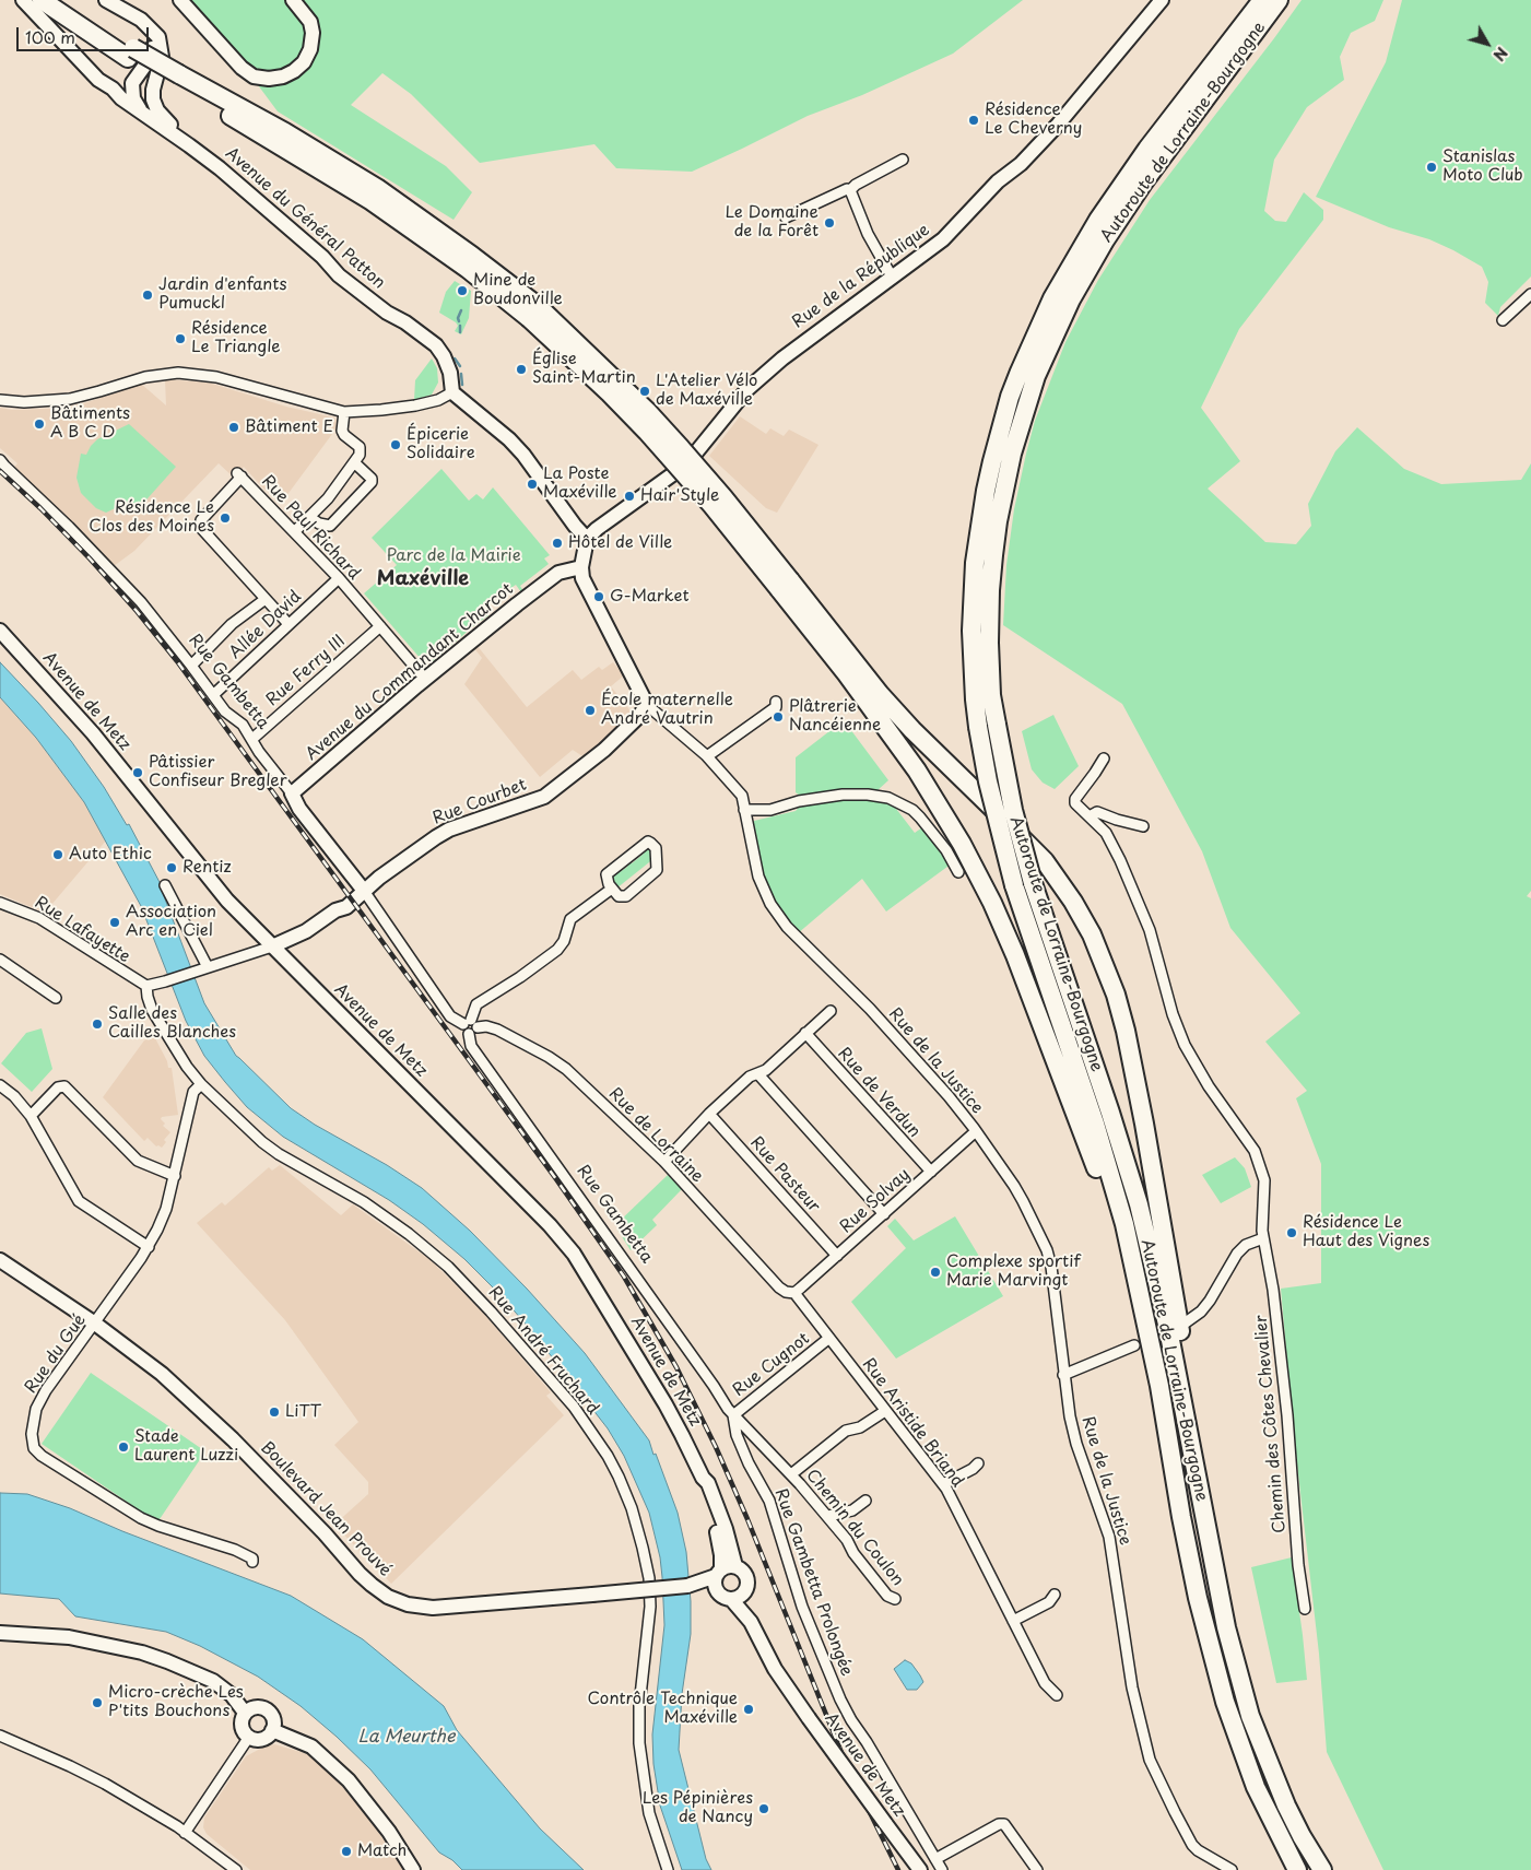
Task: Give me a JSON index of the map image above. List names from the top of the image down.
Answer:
{
  "streets": {
    "highway": ["Autoroute de Lorraine-Bourgogne"],
    "street": [
      "Avenue du Général Patton",
      "Rue de la République",
      "Rue Paul Richard",
      "Allée David",
      "Rue Ferry III",
      "Avenue du Commandant Charcot",
      "Rue Gambetta",
      "Avenue de Metz",
      "Rue Courbet",
      "Rue Lafayette",
      "Rue de la Justice",
      "Rue de Verdun",
      "Rue de Lorraine",
      "Rue Pasteur",
      "Rue Solvay",
      "Rue André Fruchard",
      "Rue du Gué",
      "Rue Cugnot",
      "Rue Aristide Briand",
      "Chemin des Côtes Chevalier",
      "Boulevard Jean Prouvé",
      "Chemin du Coulon",
      "Rue Gambetta Prolongée"
    ]
  },
  "crossings": [
    ["Rue Paul Richard", "Allée David"],
    ["Rue Paul Richard", "Rue Ferry III"],
    ["Rue Paul Richard", "Avenue du Commandant Charcot"],
    ["Allée David", "Rue Gambetta"],
    ["Rue Ferry III", "Rue Gambetta"],
    ["Avenue du Commandant Charcot", "Rue Gambetta"],
    ["Rue Gambetta", "Rue Courbet"],
    ["Rue Gambetta", "Rue de Lorraine"],
    ["Rue Gambetta", "Rue Cugnot"],
    ["Rue Gambetta", "Chemin du Coulon"],
    ["Rue Gambetta", "Rue Gambetta Prolongée"],
    ["Avenue de Metz", "Rue Courbet"],
    ["Avenue de Metz", "Boulevard Jean Prouvé"],
    ["Rue Courbet", "Rue de la Justice"],
    ["Rue Lafayette", "Rue André Fruchard"],
    ["Rue de la Justice", "Rue Solvay"],
    ["Rue de Verdun", "Rue Solvay"],
    ["Rue de Lorraine", "Rue Solvay"],
    ["Rue de Lorraine", "Rue Aristide Briand"],
    ["Rue Pasteur", "Rue Solvay"],
    ["Rue Solvay", "Rue Aristide Briand"],
    ["Rue André Fruchard", "Rue du Gué"],
    ["Rue du Gué", "Boulevard Jean Prouvé"],
    ["Rue Cugnot", "Rue Aristide Briand"],
    ["Rue Cugnot", "Chemin du Coulon"],
    ["Rue Cugnot", "Rue Gambetta Prolongée"],
    ["Chemin du Coulon", "Rue Gambetta Prolongée"]
  ],
  "districts": ["Maxéville"],
  "water": ["La Meurthe"],
  "parks": ["Parc de la Mairie"],
  "places": [
    "Résidence Le Cheverny",
    "Stanislas Moto Club",
    "Le Domaine de la Forêt",
    "Mine de Boudonville",
    "Jardin d'enfants Pumuckl",
    "Résidence Le Triangle",
    "Église Saint-Martin",
    "L'Atelier Vélo de Maxéville",
    "Bâtiments A B C D",
    "Bâtiment E",
    "Épicerie Solidaire",
    "La Poste Maxéville",
    "Hair'Style",
    "Résidence Le Clos des Moines",
    "Hôtel de Ville",
    "G-Market",
    "École maternelle André Vautrin",
    "Plâtrerie Nancéienne",
    "Pâtissier Confiseur Bregler",
    "Auto Ethic",
    "Rentiz",
    "Association Arc en Ciel",
    "Salle des Cailles Blanches",
    "Résidence Le Haut des Vignes",
    "Complexe sportif Marie Marvingt",
    "LiTT",
    "Stade Laurent Luzzi",
    "Micro-crèche Les P'tits Bouchons",
    "Contrôle Technique Maxéville",
    "Les Pépinières de Nancy",
    "Match"
  ],
  "scale_bar": "100 m",
  "north": "bottom right"
}
